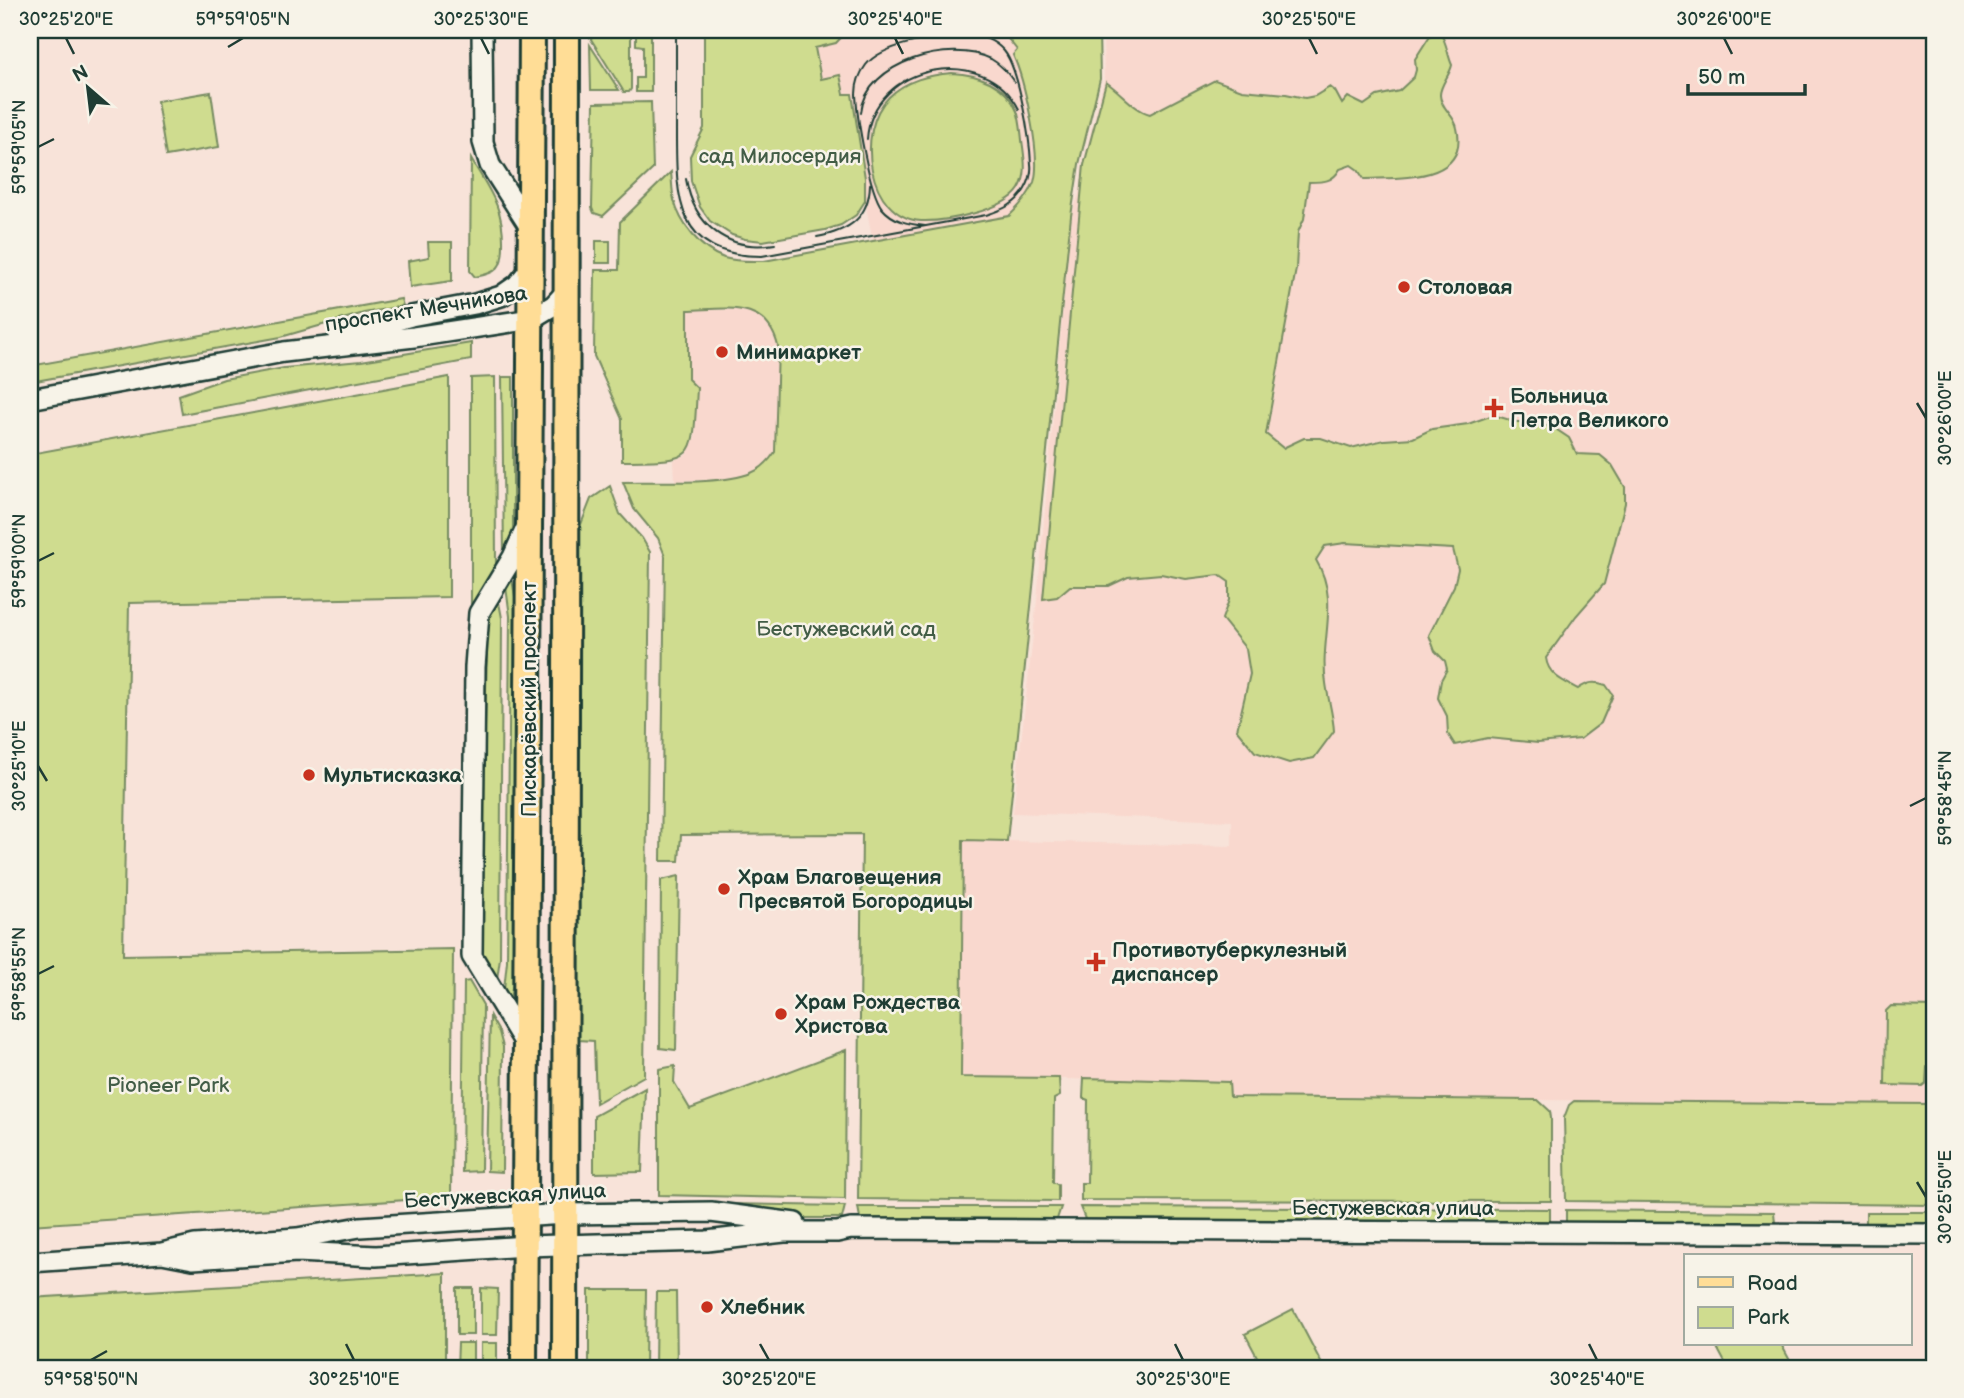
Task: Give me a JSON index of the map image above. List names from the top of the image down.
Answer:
{
  "streets": {
    "main road": ["Пискарёвский проспект"],
    "street": ["проспект Мечникова", "Бестужевская улица"]
  },
  "crossings": [
    ["проспект Мечникова", "Пискарёвский проспект"],
    ["Пискарёвский проспект", "Бестужевская улица"]
  ],
  "parks": ["сад Милосердия", "Бестужевский сад", "Pioneer Park"],
  "places": {
    "other": [
      "Столовая",
      "Минимаркет",
      "Мультисказка",
      "Храм Благовещения Пресвятой Богородицы",
      "Храм Рождества Христова",
      "Хлебник"
    ],
    "health": ["Больница Петра Великого", "Противотуберкулезный диспансер"]
  },
  "legend": ["Road", "Park"],
  "scale_bar": "50 m",
  "north": "top left",
  "coordinates": [
    "30°25'20\"E",
    "59°59'05\"N",
    "30°25'30\"E",
    "30°25'40\"E",
    "30°25'50\"E",
    "30°26'00\"E",
    "59°59'00\"N",
    "30°25'10\"E",
    "59°58'45\"N",
    "59°58'55\"N",
    "59°58'50\"N"
  ]
}
